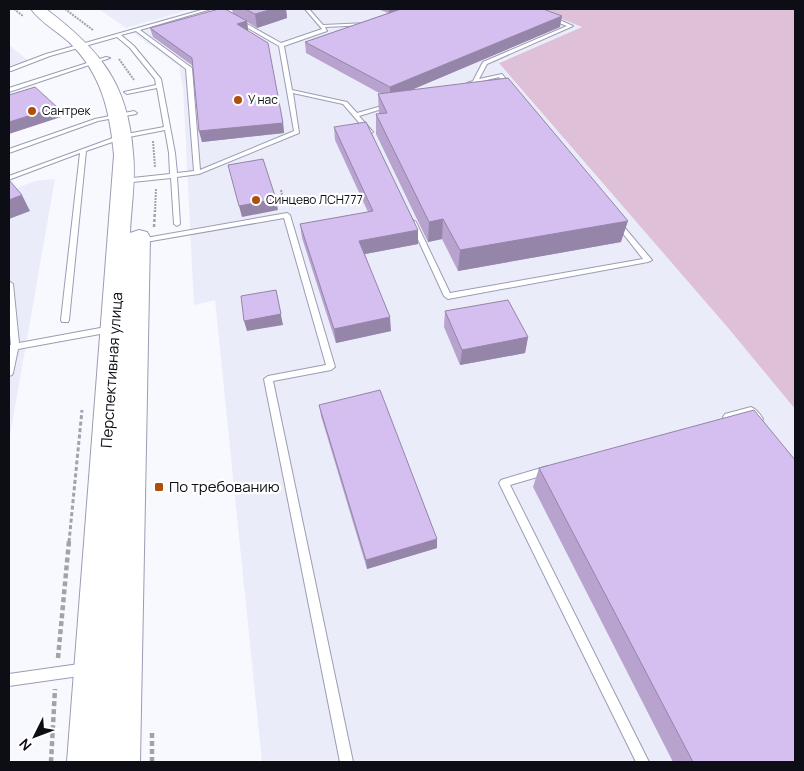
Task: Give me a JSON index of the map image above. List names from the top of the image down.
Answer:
{
  "streets": {
    "main road": ["Перспективная улица"]
  },
  "places": {
    "other": ["У нас", "Сантрек", "Синцево ЛСН777"],
    "transit": ["По требованию"]
  },
  "north": "bottom left"
}
